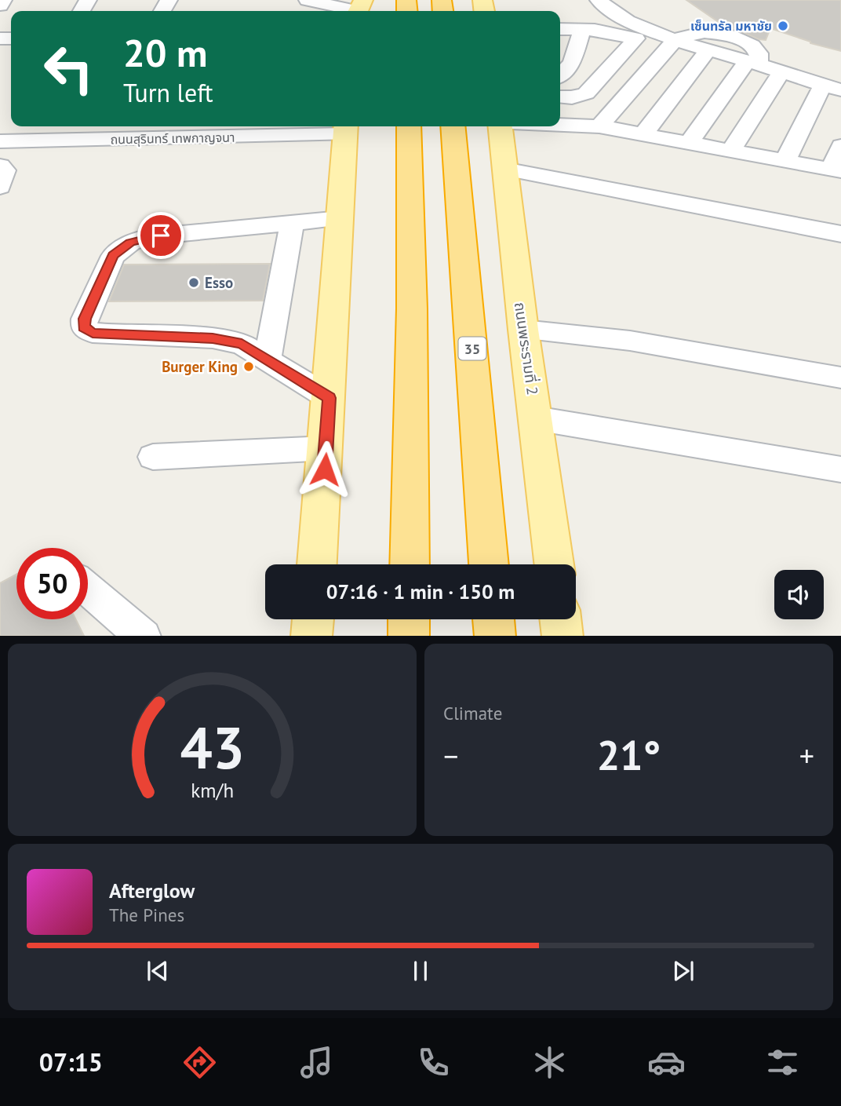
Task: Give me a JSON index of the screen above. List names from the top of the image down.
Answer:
{
  "streets": {
    "highway": ["35"],
    "main road": ["ถนนพระรามที่ 2"],
    "street": ["ถนนสุรินทร์ เทพกาญจนา"]
  },
  "places": ["เซ็นทรัล มหาชัย", "Esso", "Burger King"],
  "page": {
    "turn": ["20 m", "Turn left"],
    "limit": "50",
    "trip": "07:16 · 1 min · 150 m",
    "tile": "Climate",
    "heat": ["−", "21°", "+"],
    "song": ["Afterglow", "The Pines"],
    "tabs": "07:15",
    "gauge": ["43", "km/h"]
  }
}
